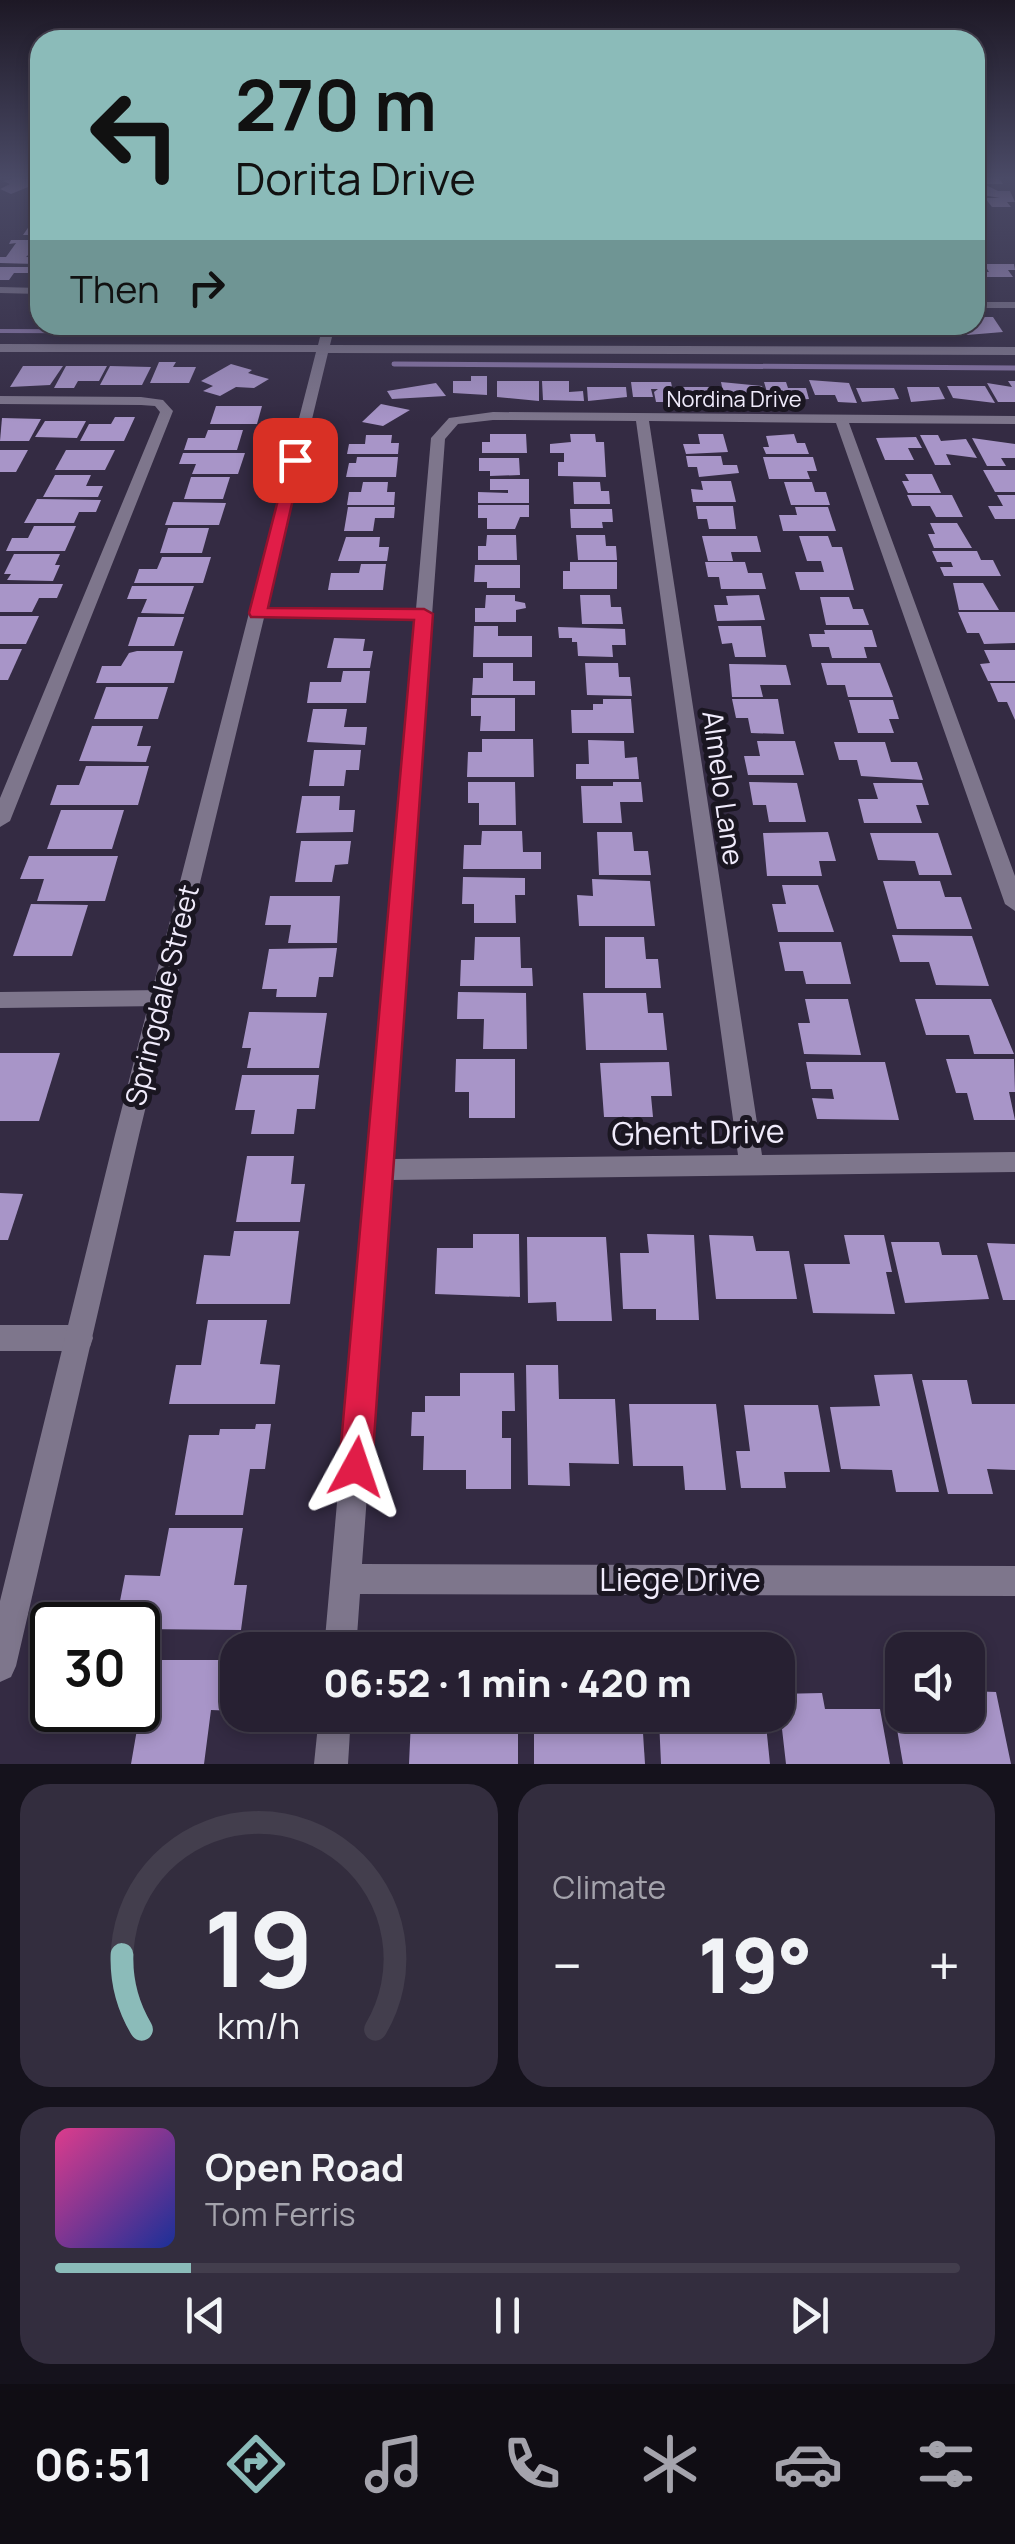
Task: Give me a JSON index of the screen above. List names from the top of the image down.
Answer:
{
  "streets": {
    "street": [
      "Nordina Drive",
      "Almelo Lane",
      "Springdale Street",
      "Ghent Drive",
      "Liege Drive"
    ]
  },
  "crossings": [
    ["Nordina Drive", "Almelo Lane"],
    ["Almelo Lane", "Ghent Drive"]
  ],
  "page": {
    "turn": ["270 m", "Dorita Drive"],
    "then": "Then",
    "limit": "30",
    "trip": "06:52 · 1 min · 420 m",
    "tile": "Climate",
    "heat": ["−", "19°", "+"],
    "song": ["Open Road", "Tom Ferris"],
    "tabs": "06:51",
    "gauge": ["19", "km/h"]
  }
}
